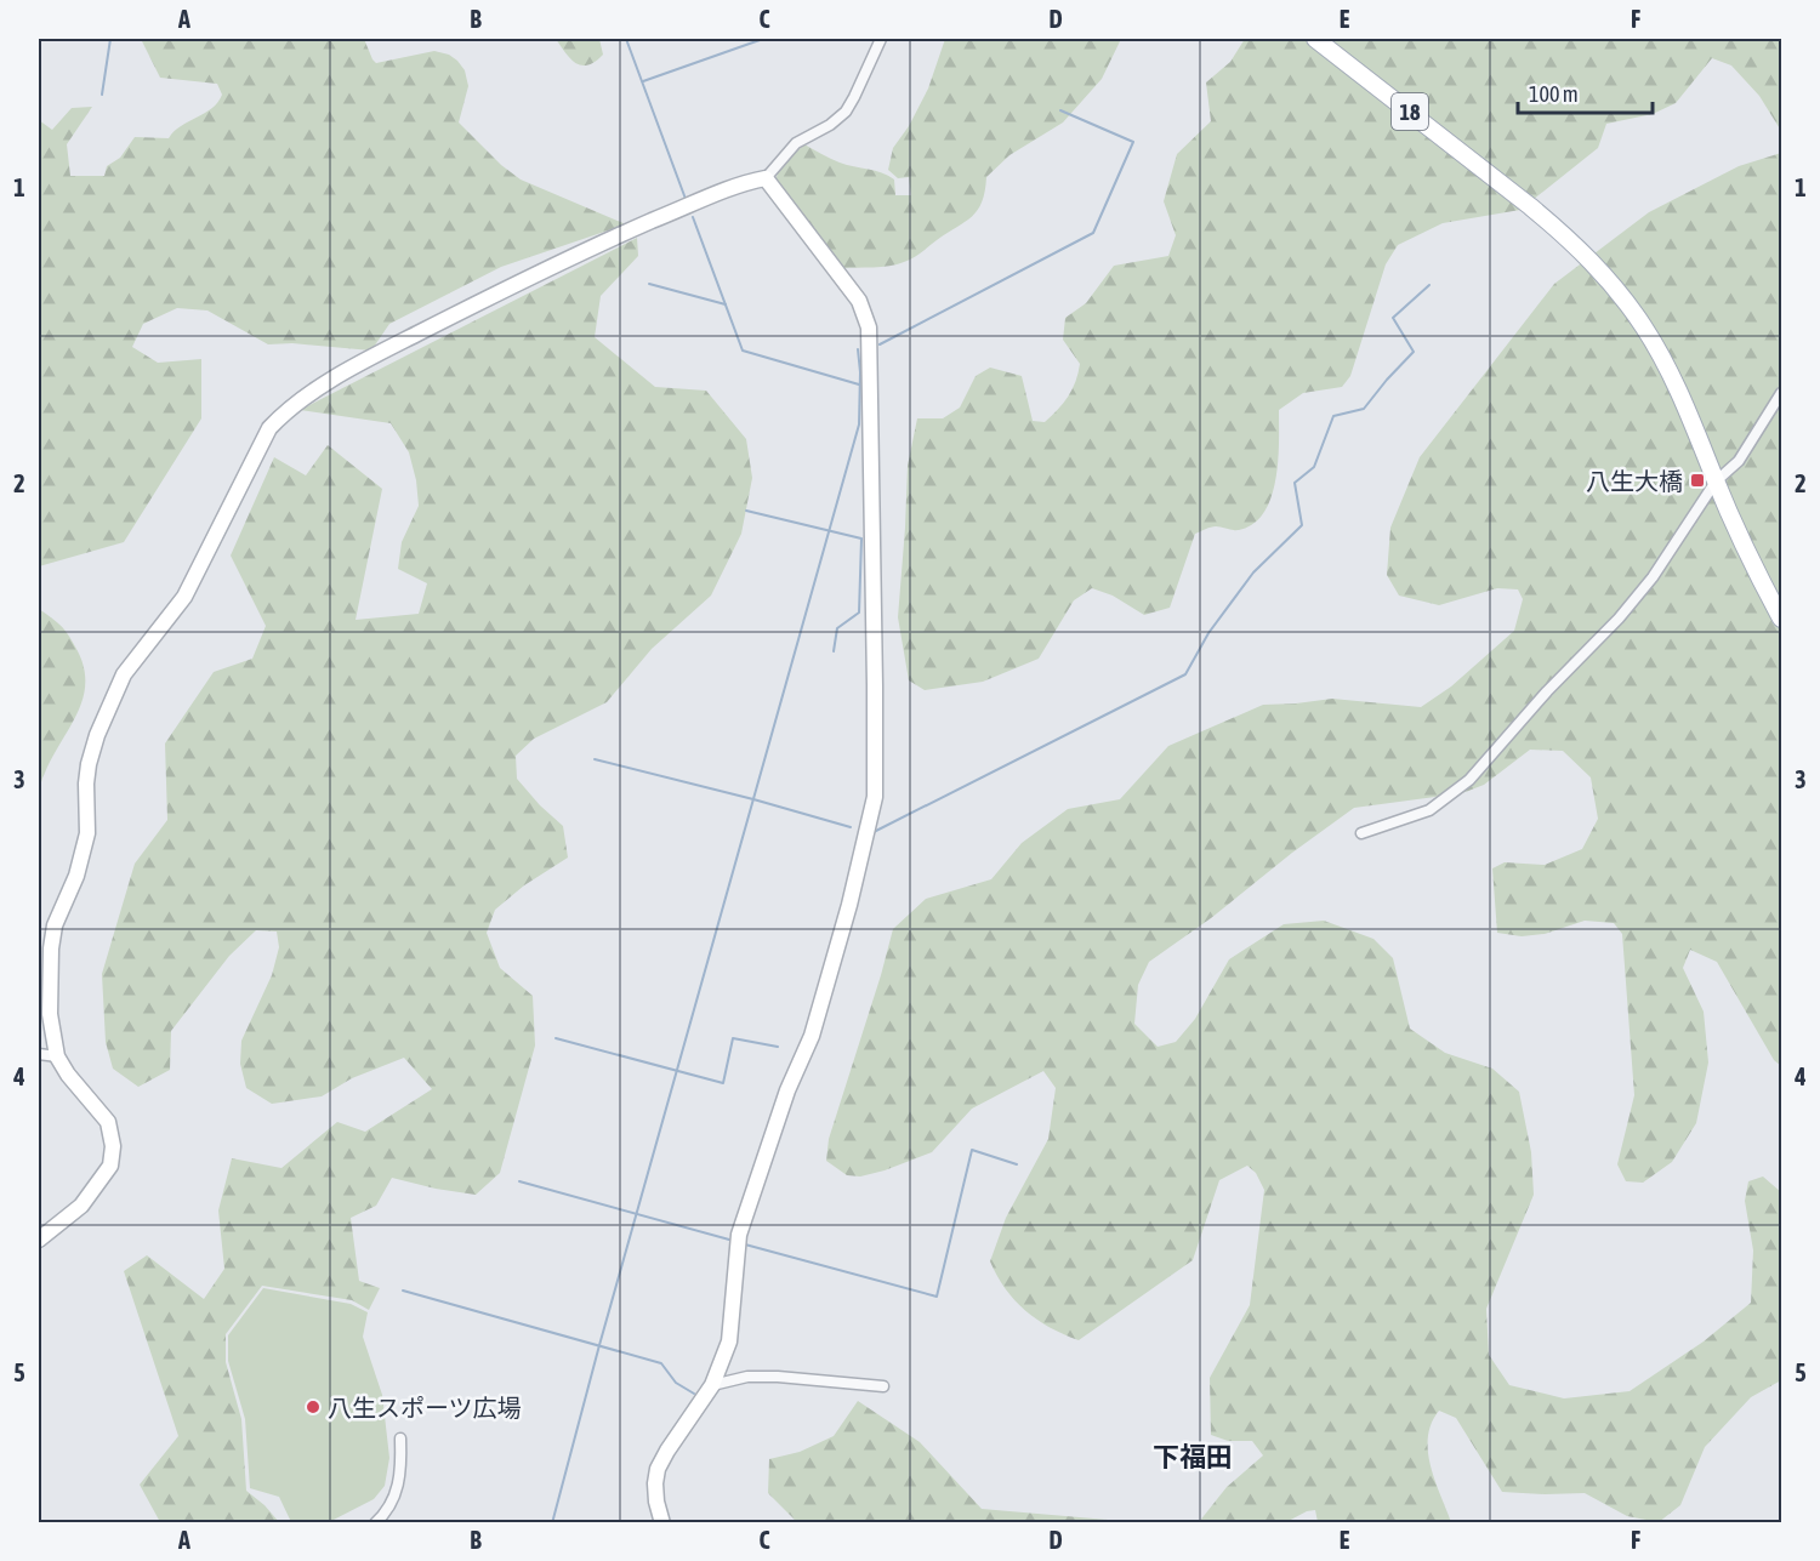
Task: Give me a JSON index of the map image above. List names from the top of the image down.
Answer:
{
  "streets": {
    "main road": ["18"]
  },
  "districts": ["下福田"],
  "places": {
    "transit": ["八生大橋"],
    "other": ["八生スポーツ広場"]
  },
  "scale_bar": "100 m",
  "grid": {
    "columns": [
      "A",
      "B",
      "C",
      "D",
      "E",
      "F"
    ],
    "rows": [
      "1",
      "2",
      "3",
      "4",
      "5"
    ]
  }
}
